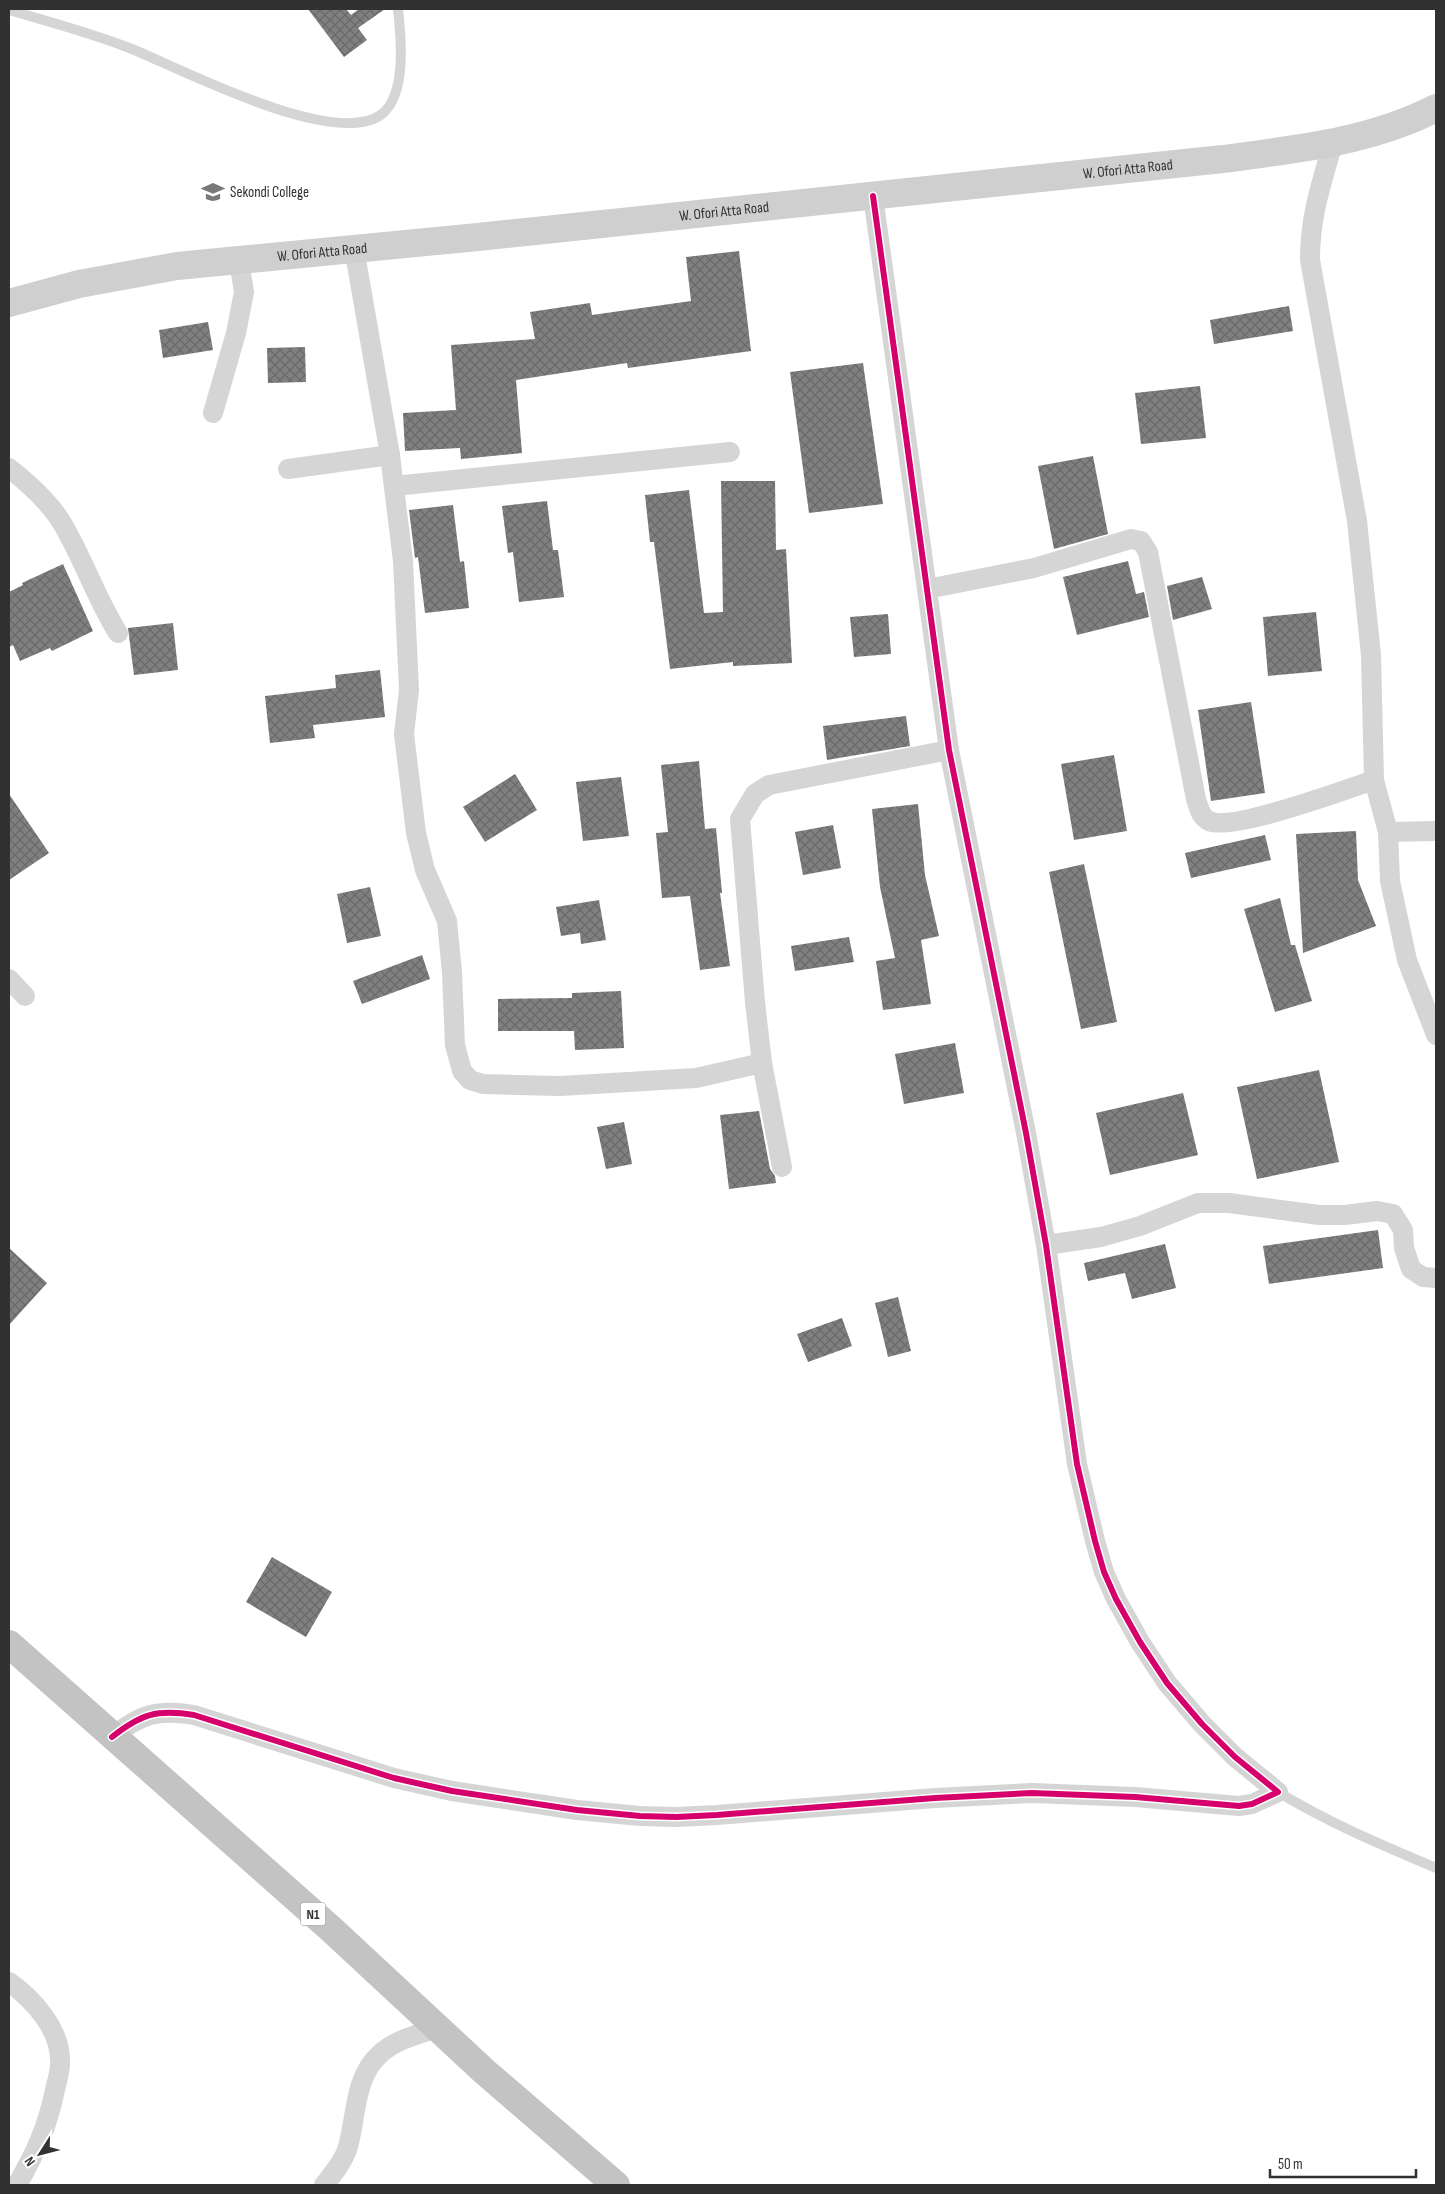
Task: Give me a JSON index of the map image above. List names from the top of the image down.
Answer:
{
  "streets": {
    "highway": ["N1"],
    "main road": ["W. Ofori Atta Road"]
  },
  "places": {
    "school or university": ["Sekondi College"]
  },
  "scale_bar": "50 m",
  "north": "bottom left"
}
